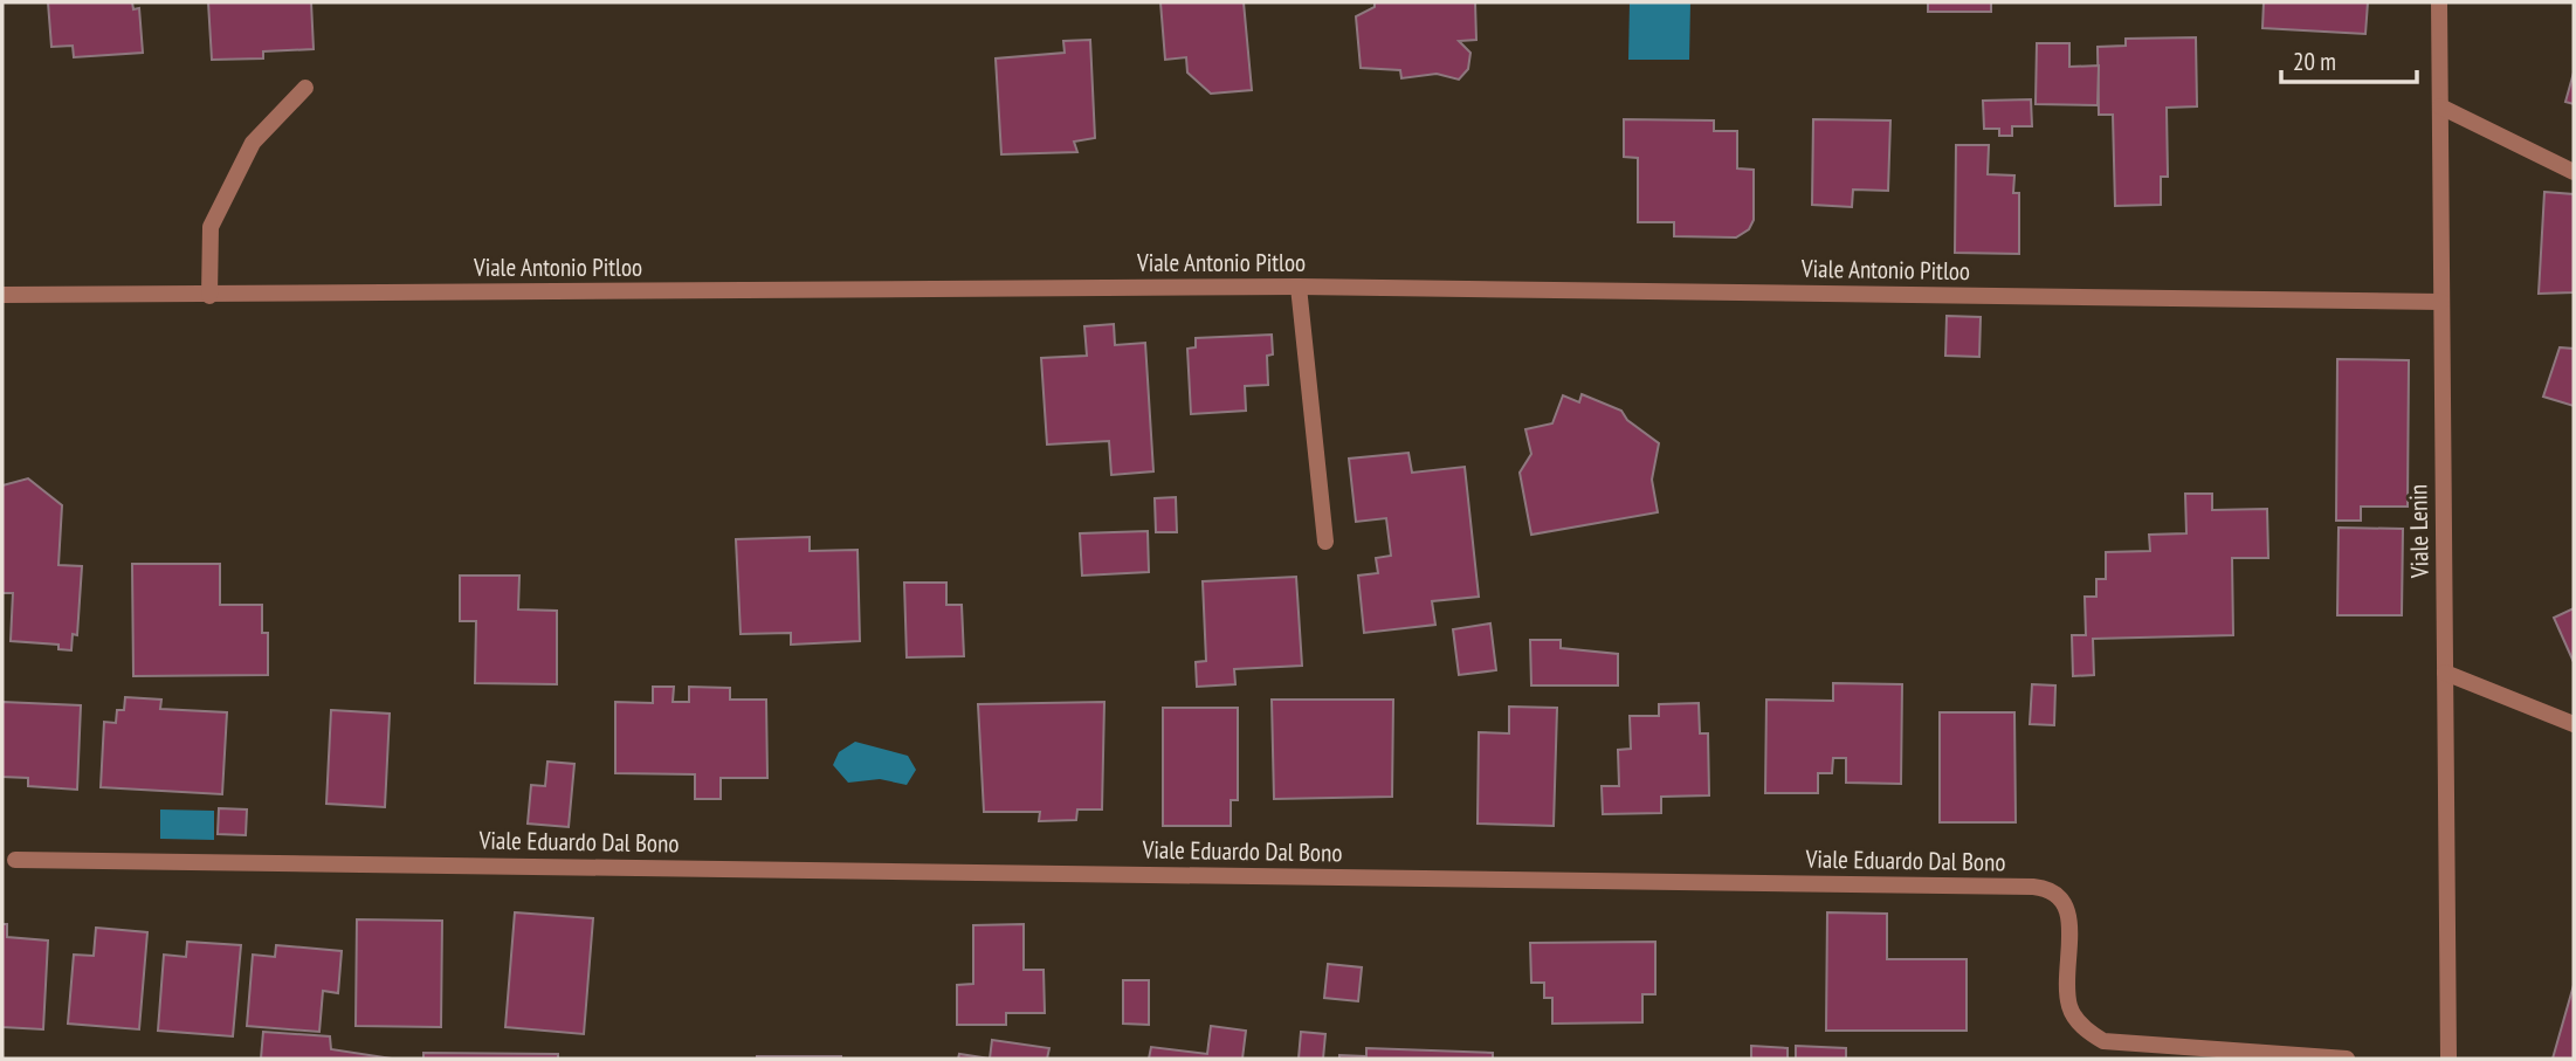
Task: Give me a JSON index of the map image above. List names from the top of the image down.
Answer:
{
  "streets": {
    "street": ["Viale Antonio Pitloo", "Viale Lenin", "Viale Eduardo Dal Bono"]
  },
  "crossings": [
    ["Viale Antonio Pitloo", "Viale Lenin"]
  ],
  "scale_bar": "20 m"
}
